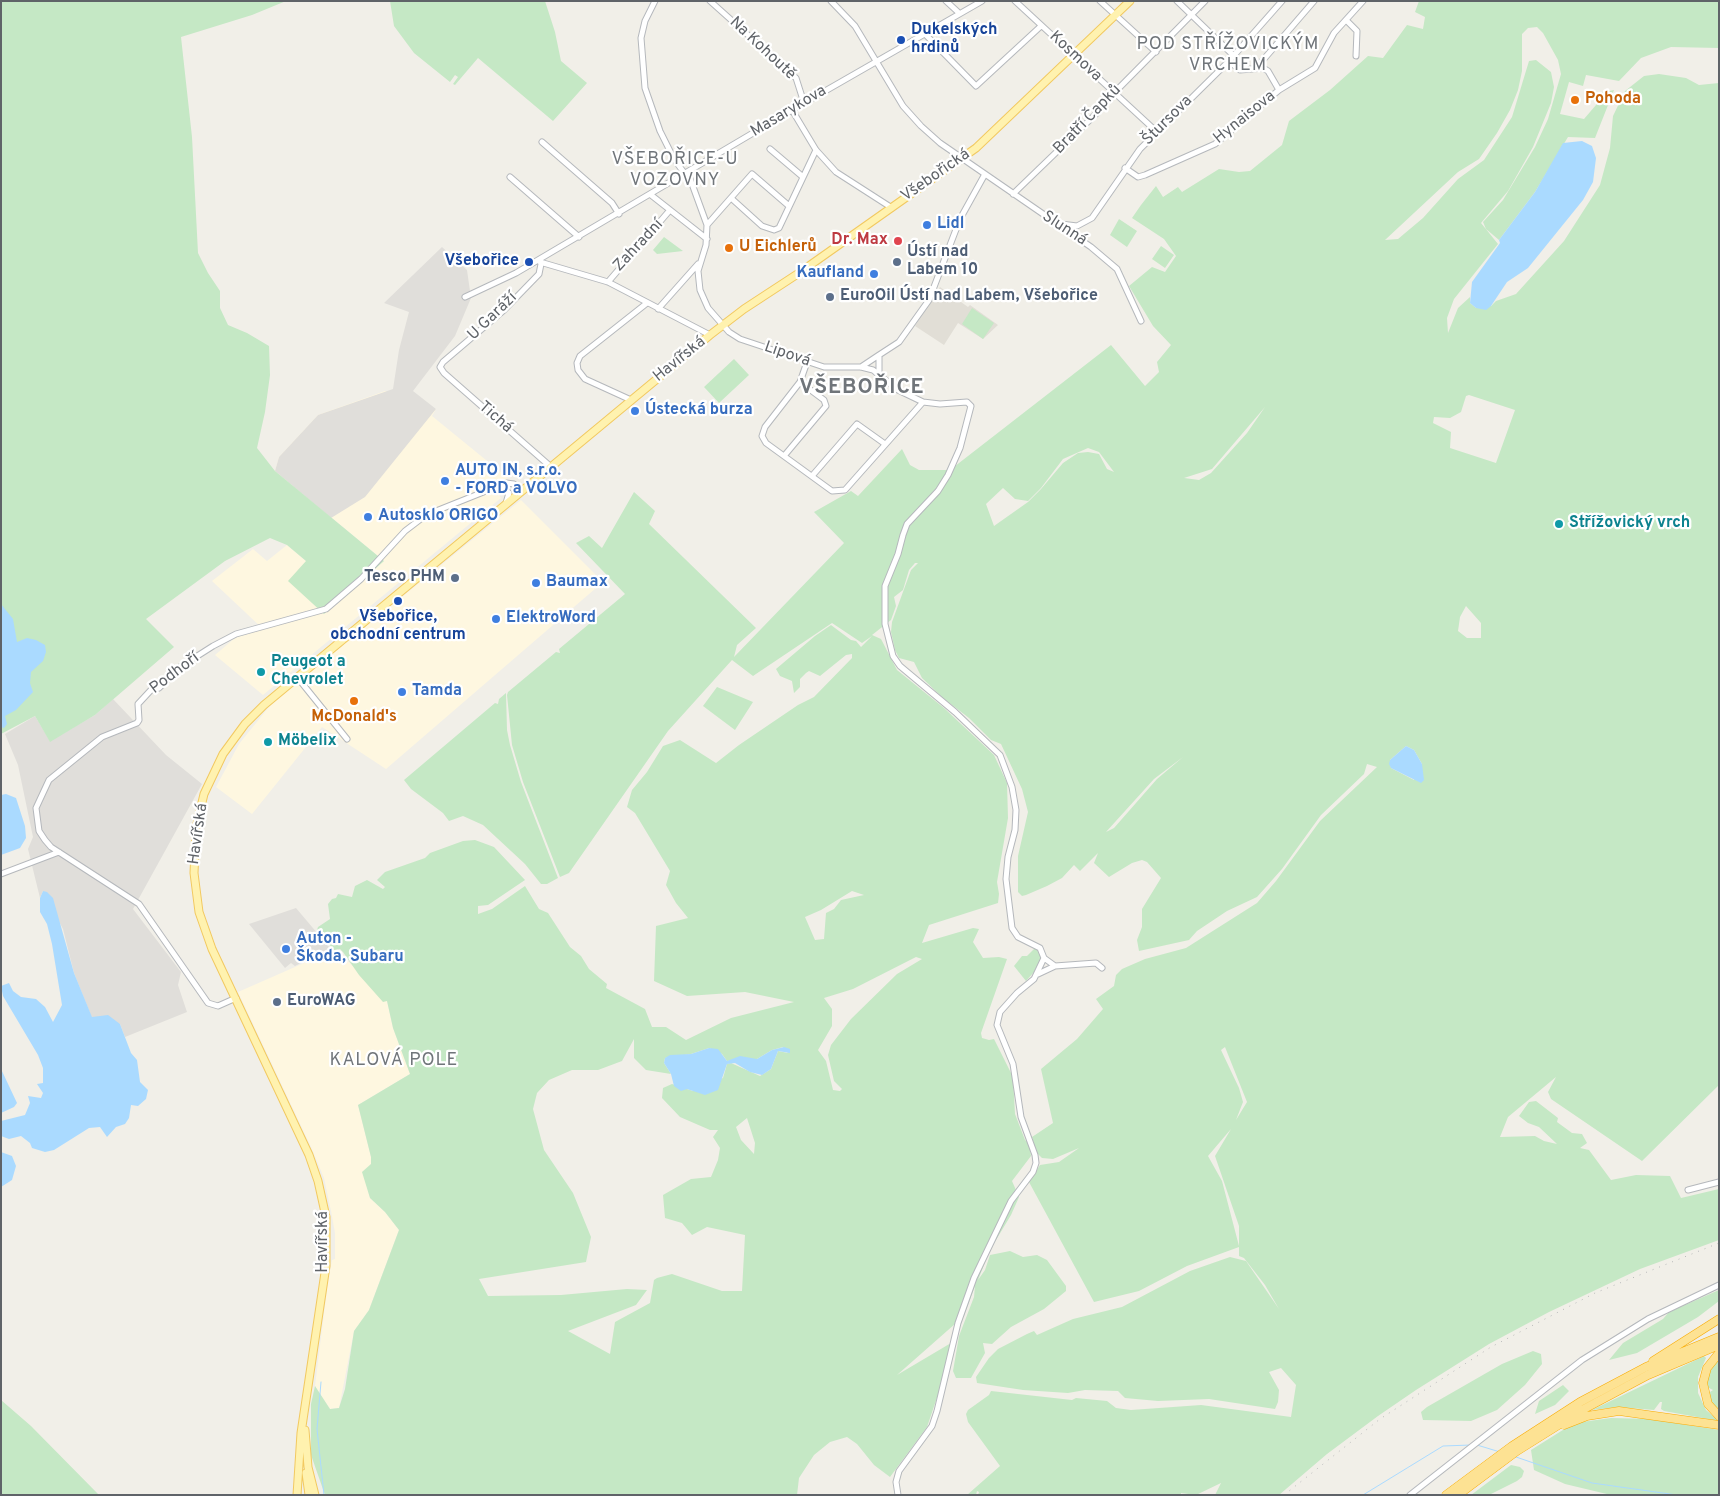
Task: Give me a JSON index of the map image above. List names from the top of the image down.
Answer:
{
  "streets": {
    "main road": ["Všebořická", "Havířská"],
    "street": [
      "Na Kohoutě",
      "Kosmova",
      "Masarykova",
      "Hynaisova",
      "Bratří Čapků",
      "Štursova",
      "Slunná",
      "Zahradní",
      "U Garáží",
      "Lipová",
      "Tichá",
      "Podhoří"
    ]
  },
  "crossings": [
    ["Na Kohoutě", "Masarykova"],
    ["Kosmova", "Bratří Čapků"],
    ["Kosmova", "Štursova"],
    ["Kosmova", "Všebořická"],
    ["Masarykova", "Zahradní"],
    ["Masarykova", "U Garáží"],
    ["Hynaisova", "Štursova"],
    ["Bratří Čapků", "Slunná"],
    ["Štursova", "Slunná"],
    ["Všebořická", "Slunná"],
    ["Všebořická", "Lipová"],
    ["Všebořická", "Havířská"],
    ["U Garáží", "Tichá"],
    ["Lipová", "Havířská"],
    ["Havířská", "Tichá"],
    ["Havířská", "Podhoří"]
  ],
  "districts": [
    "POD STŘÍŽOVICKÝM VRCHEM",
    "VŠEBOŘICE-U VOZOVNY",
    "VŠEBOŘICE",
    "KALOVÁ POLE"
  ],
  "places": [
    "Dukelských hrdinů",
    "Pohoda",
    "Lidl",
    "Dr. Max",
    "U Eichlerů",
    "Všebořice",
    "Ústí nad Labem 10",
    "Kaufland",
    "EuroOil Ústí nad Labem, Všebořice",
    "Ústecká burza",
    "AUTO IN, s.r.o. - FORD a VOLVO",
    "Autosklo ORIGO",
    "Střížovický vrch",
    "Tesco PHM",
    "Baumax",
    "Všebořice, obchodní centrum",
    "ElektroWord",
    "Peugeot a Chevrolet",
    "Tamda",
    "McDonald's",
    "Möbelix",
    "Auton - Škoda, Subaru",
    "EuroWAG"
  ]
}
